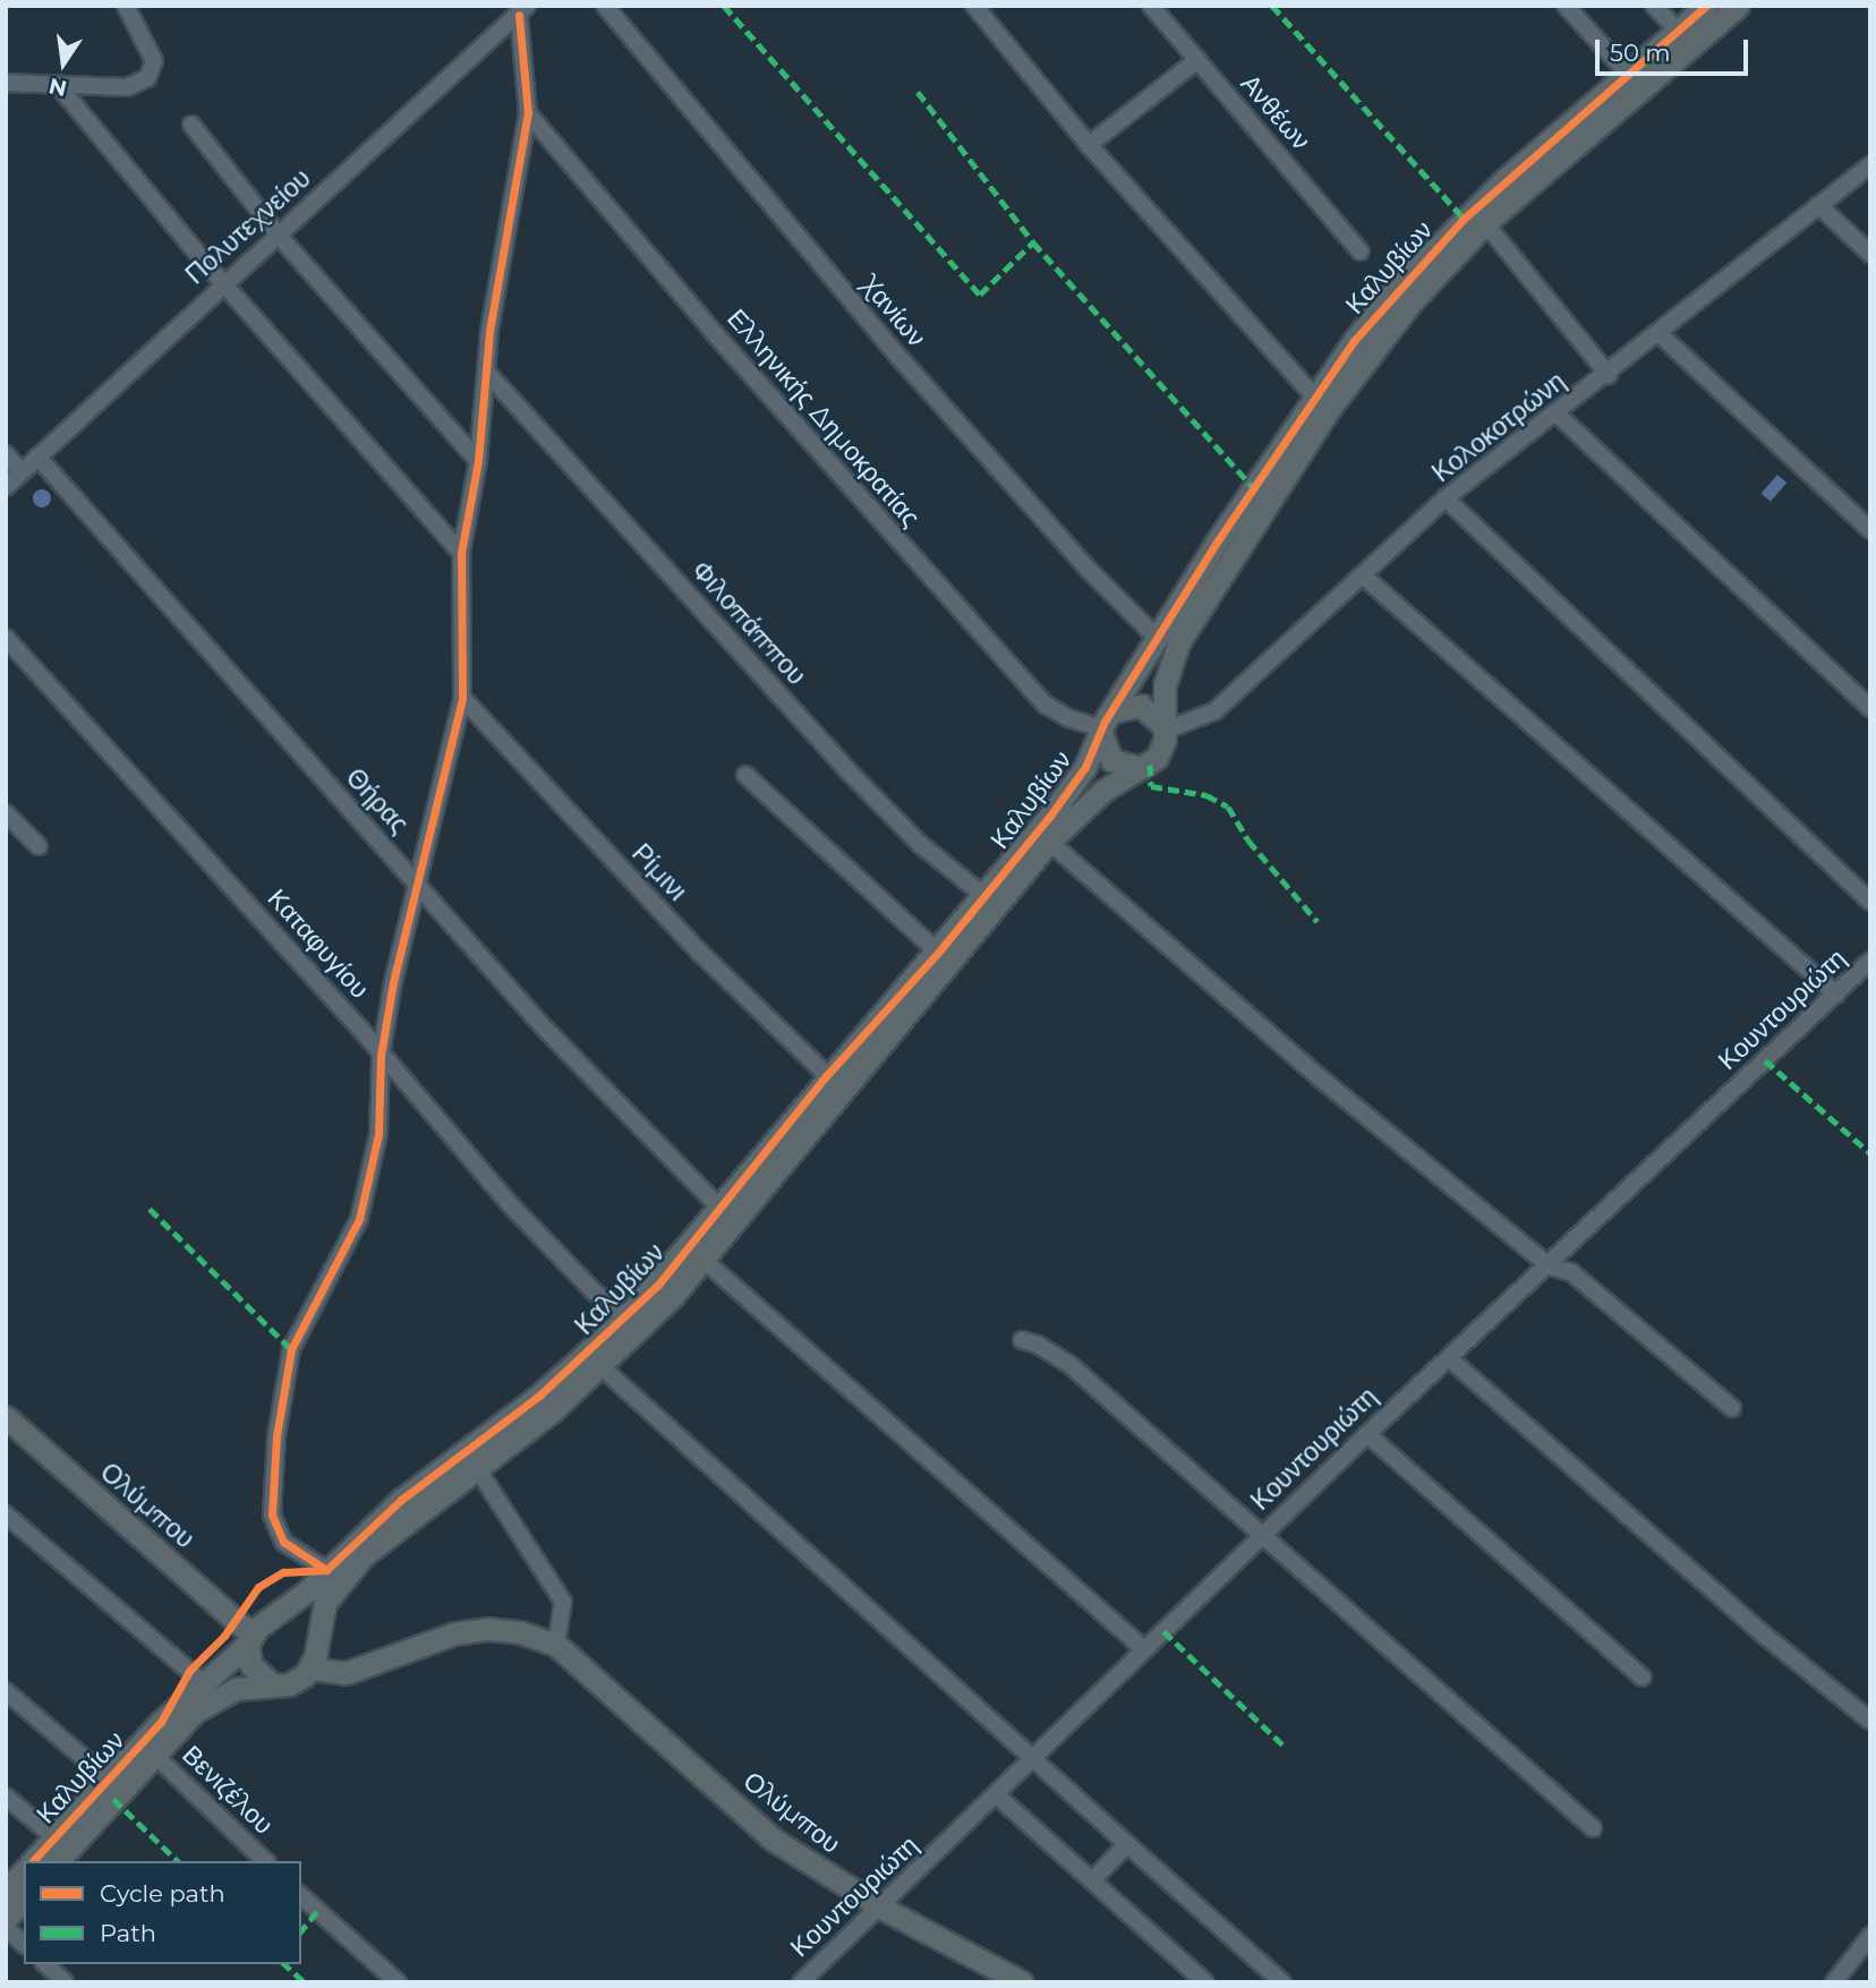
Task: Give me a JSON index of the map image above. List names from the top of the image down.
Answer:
{
  "streets": {
    "main road": ["Καλυβίων", "Ολύμπου"],
    "street": [
      "Ανθέων",
      "Πολυτεχνείου",
      "Χανίων",
      "Ελληνικής Δημοκρατίας",
      "Κολοκοτρώνη",
      "Φιλοπάππου",
      "Θήρας",
      "Ρίμινι",
      "Καταφυγίου",
      "Κουντουριώτη",
      "Βενιζέλου"
    ]
  },
  "crossings": [
    ["Πολυτεχνείου", "Θήρας"],
    ["Καλυβίων", "Χανίων"],
    ["Καλυβίων", "Ελληνικής Δημοκρατίας"],
    ["Καλυβίων", "Κολοκοτρώνη"],
    ["Καλυβίων", "Φιλοπάππου"],
    ["Καλυβίων", "Θήρας"],
    ["Καλυβίων", "Ρίμινι"],
    ["Καλυβίων", "Καταφυγίου"],
    ["Καλυβίων", "Ολύμπου"],
    ["Καλυβίων", "Βενιζέλου"],
    ["Ελληνικής Δημοκρατίας", "Κολοκοτρώνη"],
    ["Κουντουριώτη", "Ολύμπου"]
  ],
  "legend": ["Cycle path", "Path"],
  "scale_bar": "50 m",
  "north": "bottom"
}
